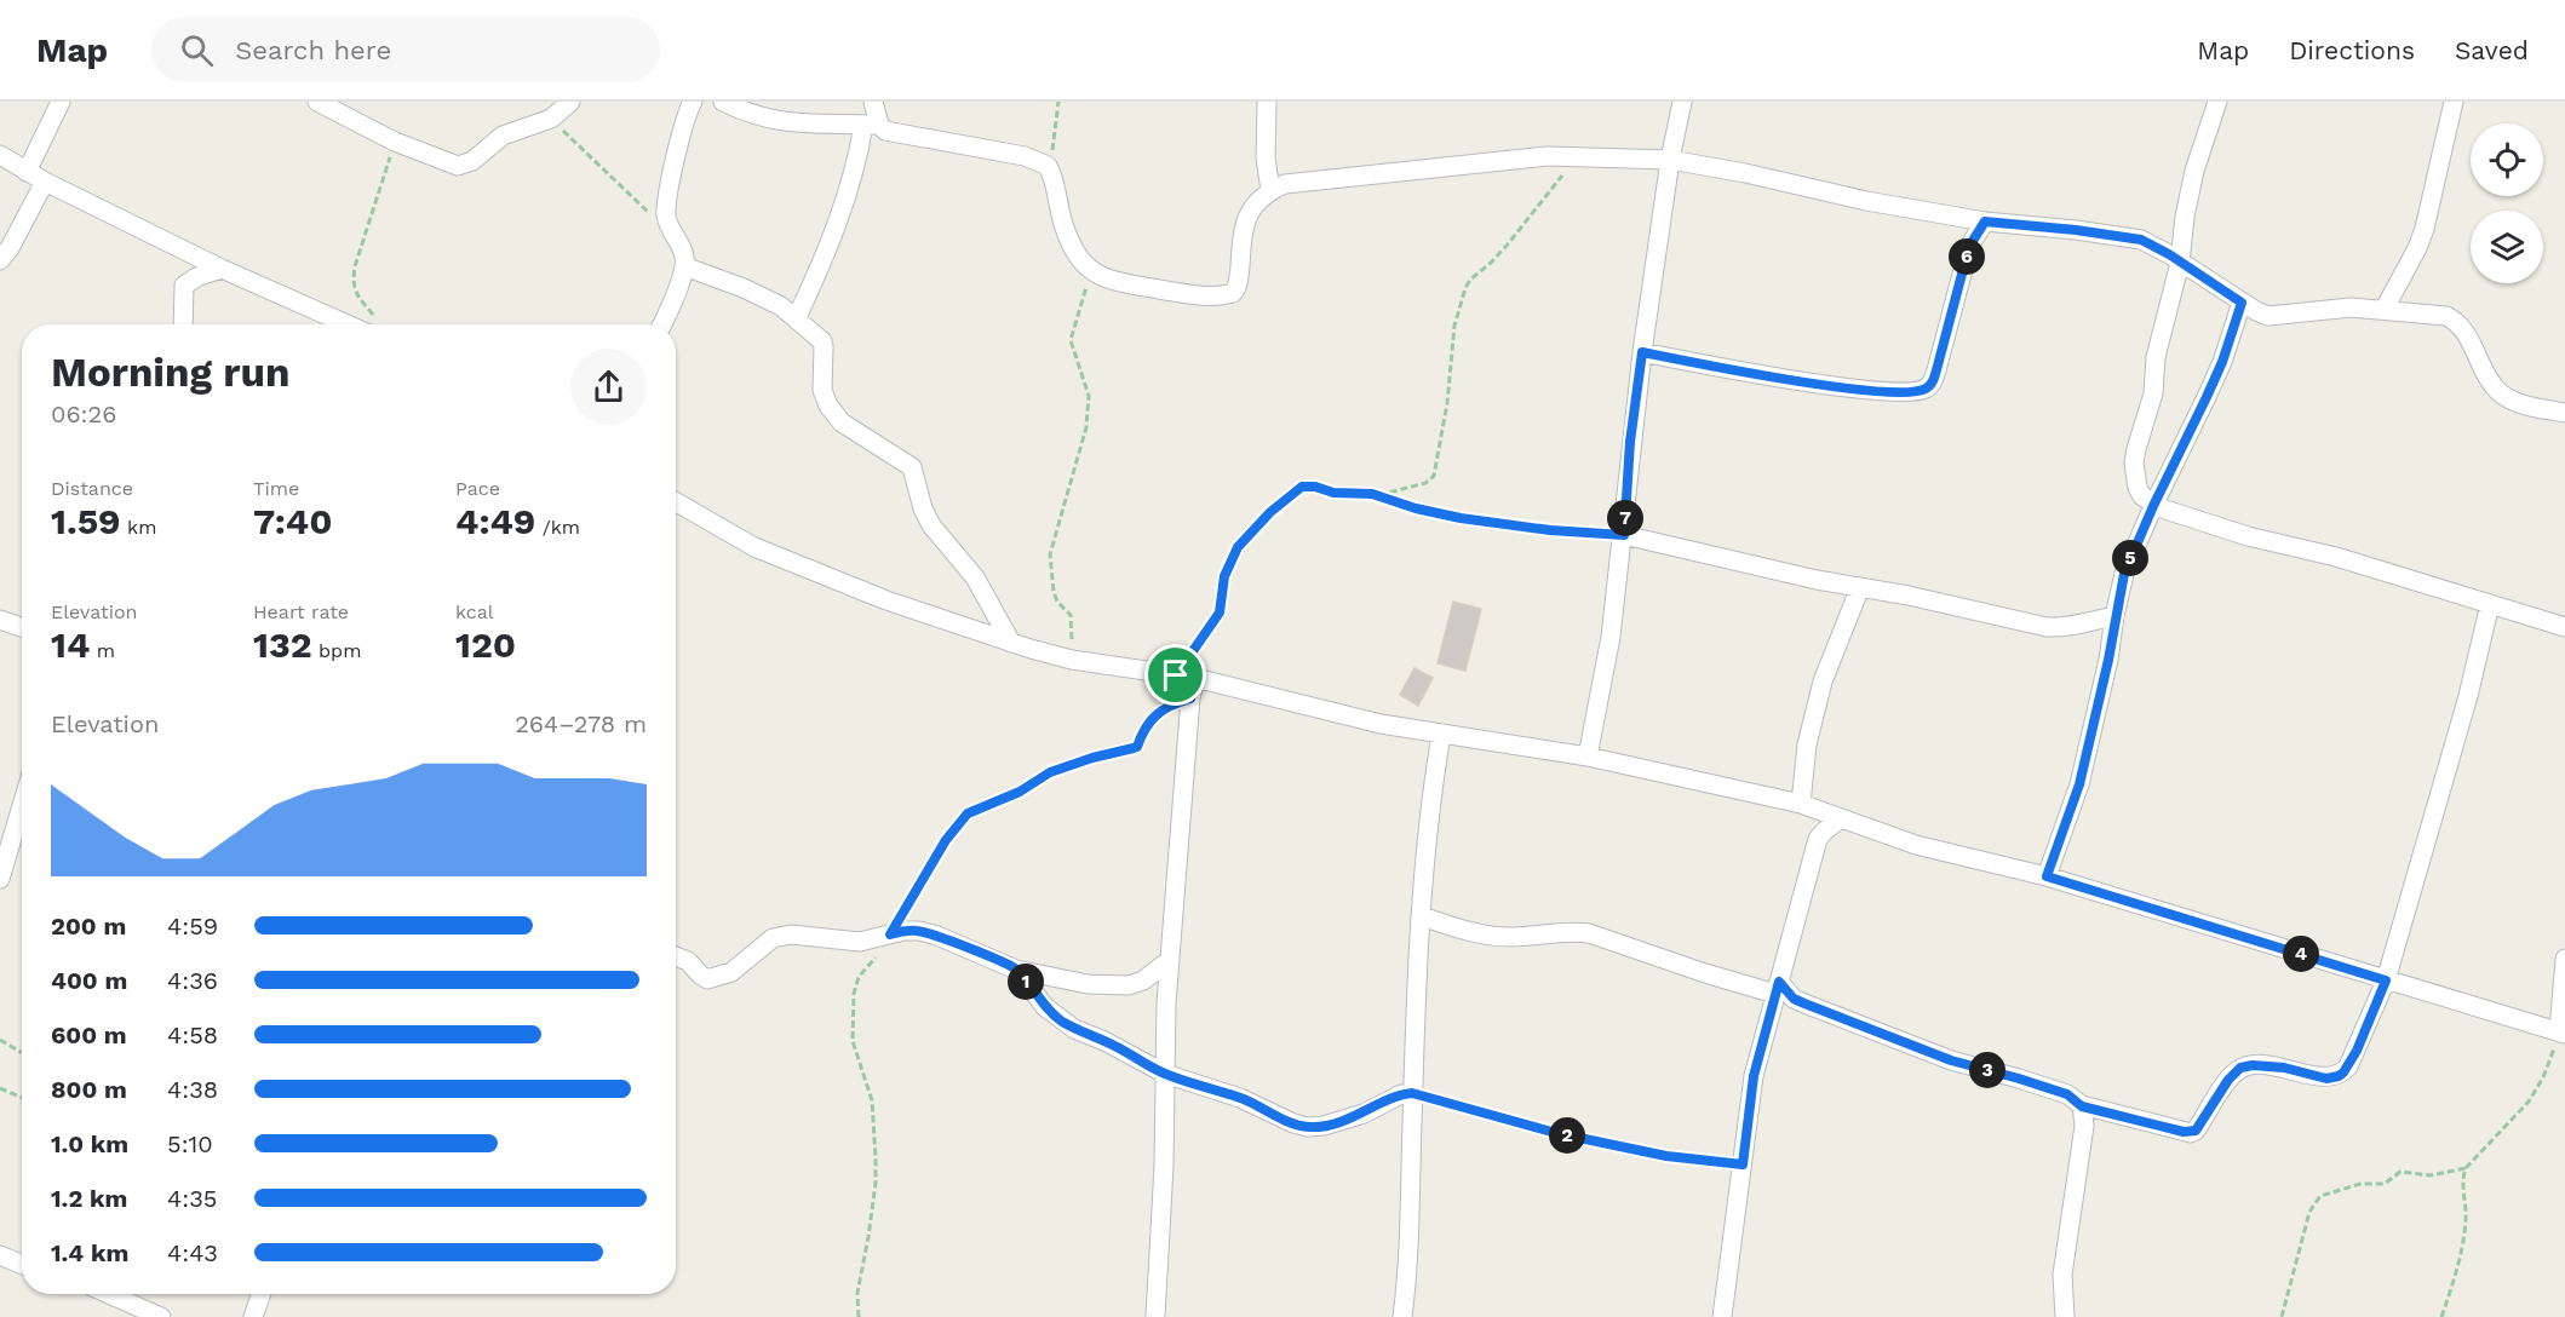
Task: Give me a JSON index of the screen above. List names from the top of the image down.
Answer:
{
  "page": {
    "header": "Map",
    "search": "Search here",
    "nav": ["Map", "Directions", "Saved"],
    "pins": [
      "6",
      "7",
      "5",
      "4",
      "1",
      "3",
      "2"
    ],
    "heading": ["Morning run", "06:26"],
    "stats": [
      ["Distance", "1.59 km"],
      ["Time", "7:40"],
      ["Pace", "4:49 /km"],
      ["Elevation", "14 m"],
      ["Heart rate", "132 bpm"],
      ["kcal", "120"]
    ],
    "chart": ["Elevation", "264–278 m"],
    "list": [
      {
        "name": "200 m",
        "note": "4:59"
      },
      {
        "name": "400 m",
        "note": "4:36"
      },
      {
        "name": "600 m",
        "note": "4:58"
      },
      {
        "name": "800 m",
        "note": "4:38"
      },
      {
        "name": "1.0 km",
        "note": "5:10"
      },
      {
        "name": "1.2 km",
        "note": "4:35"
      },
      {
        "name": "1.4 km",
        "note": "4:43"
      }
    ]
  }
}
